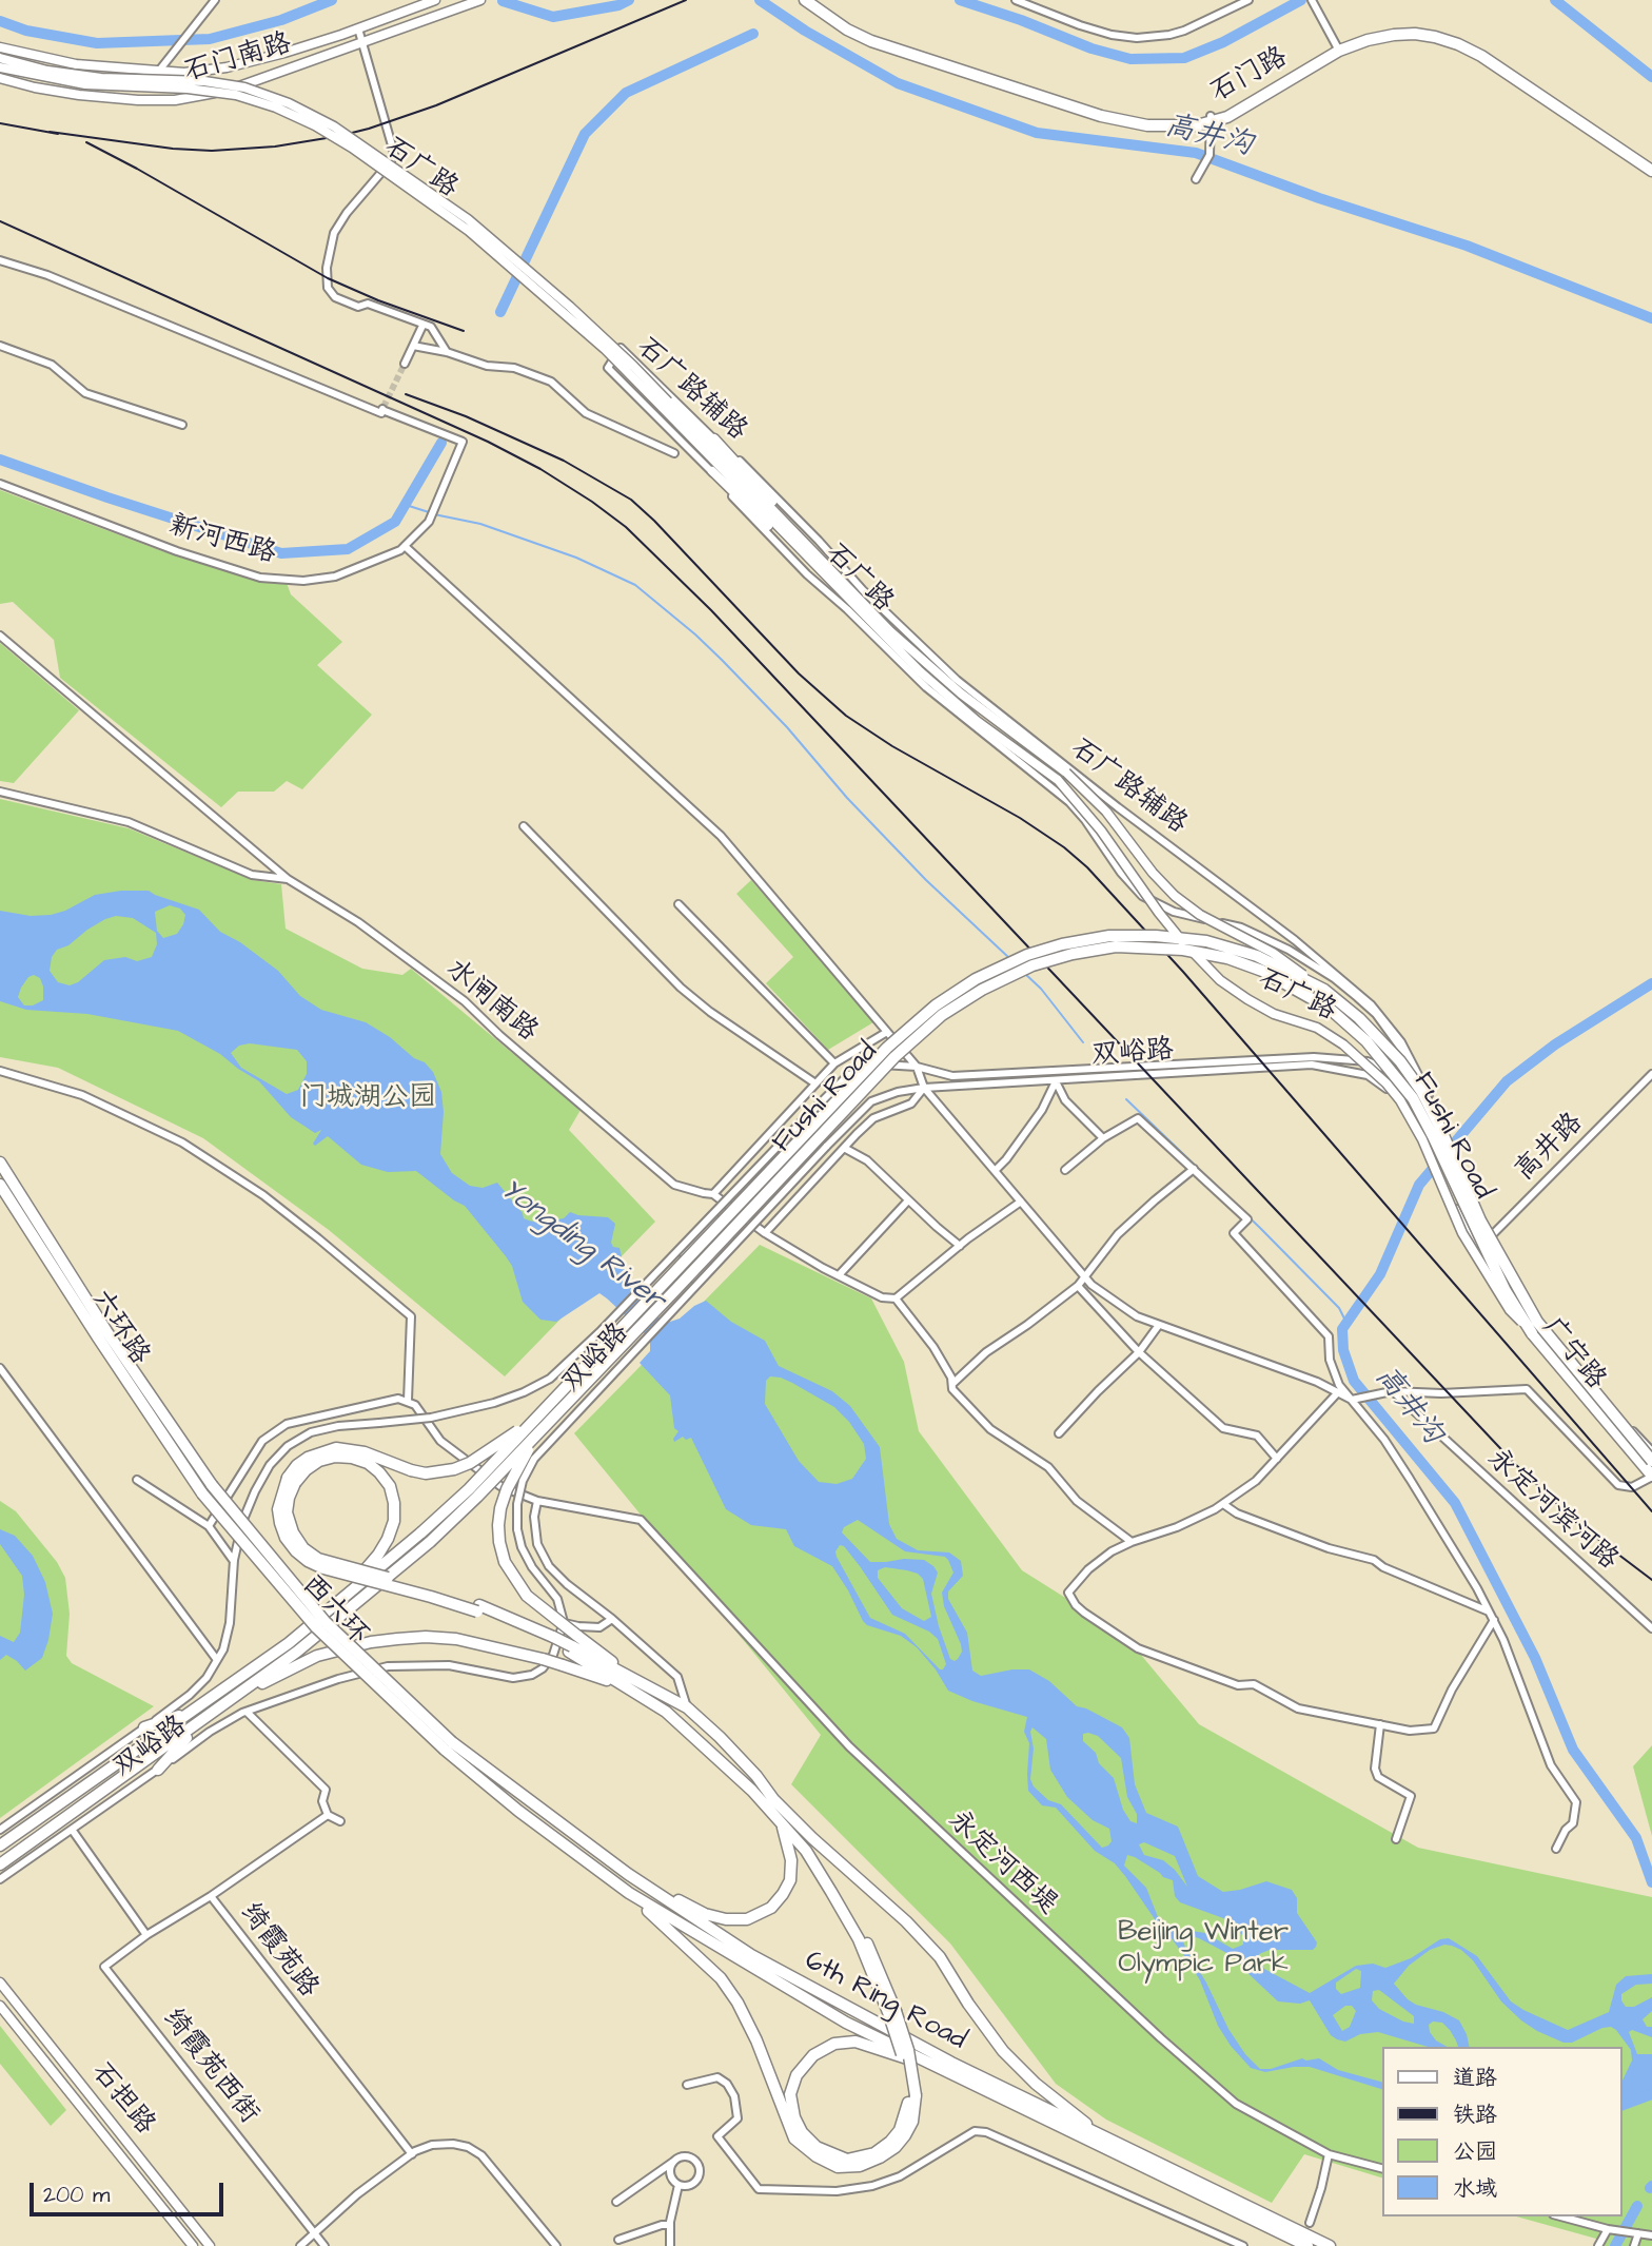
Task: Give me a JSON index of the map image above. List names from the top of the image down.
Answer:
{
  "streets": {
    "highway": [
      "石门路",
      "双峪路",
      "Fushi Road",
      "六环路",
      "西六环",
      "6th Ring Road"
    ],
    "main road": ["石门南路", "石广路", "石担路"],
    "street": [
      "石广路辅路",
      "新河西路",
      "水闸南路",
      "高井路",
      "广宁路",
      "永定河滨河路",
      "永定河西堤",
      "绮霞苑路",
      "绮霞苑西街"
    ]
  },
  "crossings": [
    ["石广路", "Fushi Road"],
    ["石广路辅路", "双峪路"],
    ["双峪路", "Fushi Road"],
    ["双峪路", "高井路"],
    ["双峪路", "广宁路"],
    ["Fushi Road", "广宁路"],
    ["高井路", "广宁路"],
    ["六环路", "西六环"],
    ["西六环", "6th Ring Road"],
    ["绮霞苑路", "绮霞苑西街"]
  ],
  "water": ["高井沟", "Yongding River"],
  "parks": ["门城湖公园", "Beijing Winter Olympic Park"],
  "legend": [
    "道路",
    "铁路",
    "公园",
    "水域"
  ],
  "scale_bar": "200 m"
}
